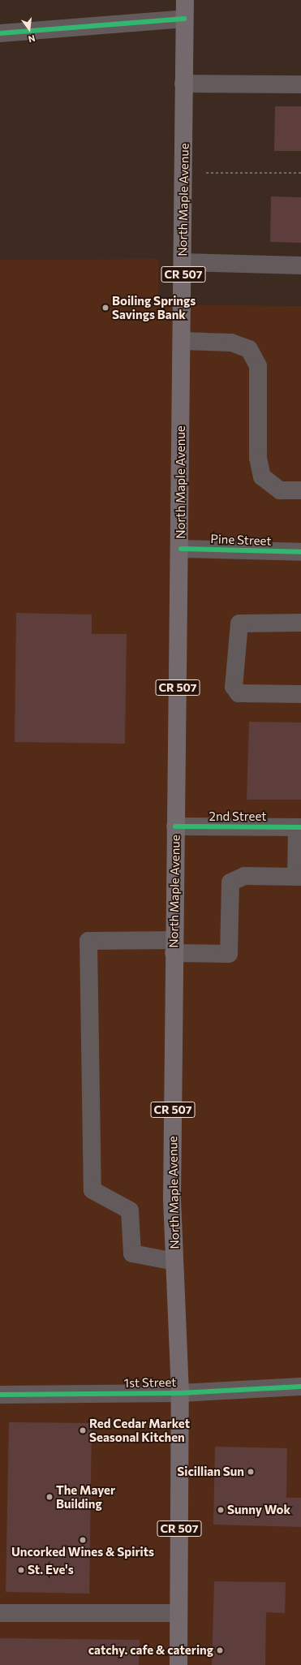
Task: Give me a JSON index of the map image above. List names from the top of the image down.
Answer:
{
  "streets": {
    "main road": ["North Maple Avenue", "CR 507"],
    "street": ["Pine Street", "2nd Street", "1st Street"]
  },
  "crossings": [
    ["North Maple Avenue", "Pine Street"],
    ["North Maple Avenue", "2nd Street"],
    ["North Maple Avenue", "1st Street"]
  ],
  "places": [
    "Boiling Springs Savings Bank",
    "Red Cedar Market Seasonal Kitchen",
    "Sicillian Sun",
    "The Mayer Building",
    "Sunny Wok",
    "Uncorked Wines & Spirits",
    "St. Eve's",
    "catchy. cafe & catering"
  ],
  "north": "bottom"
}
